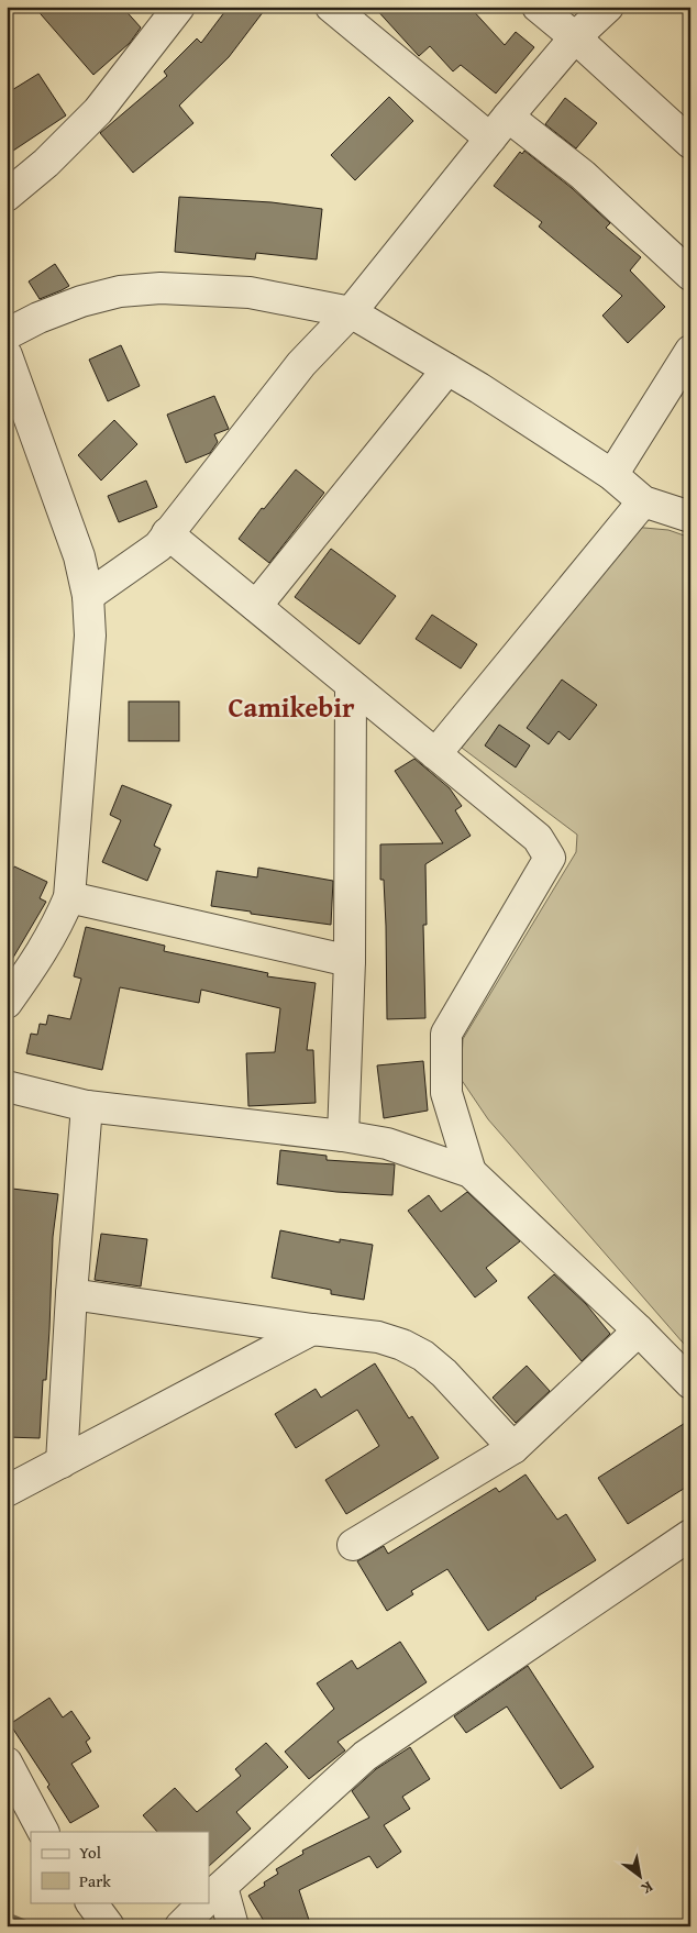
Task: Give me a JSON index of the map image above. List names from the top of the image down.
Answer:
{
  "districts": ["Camikebir"],
  "legend": ["Yol", "Park"],
  "north": "bottom right"
}
